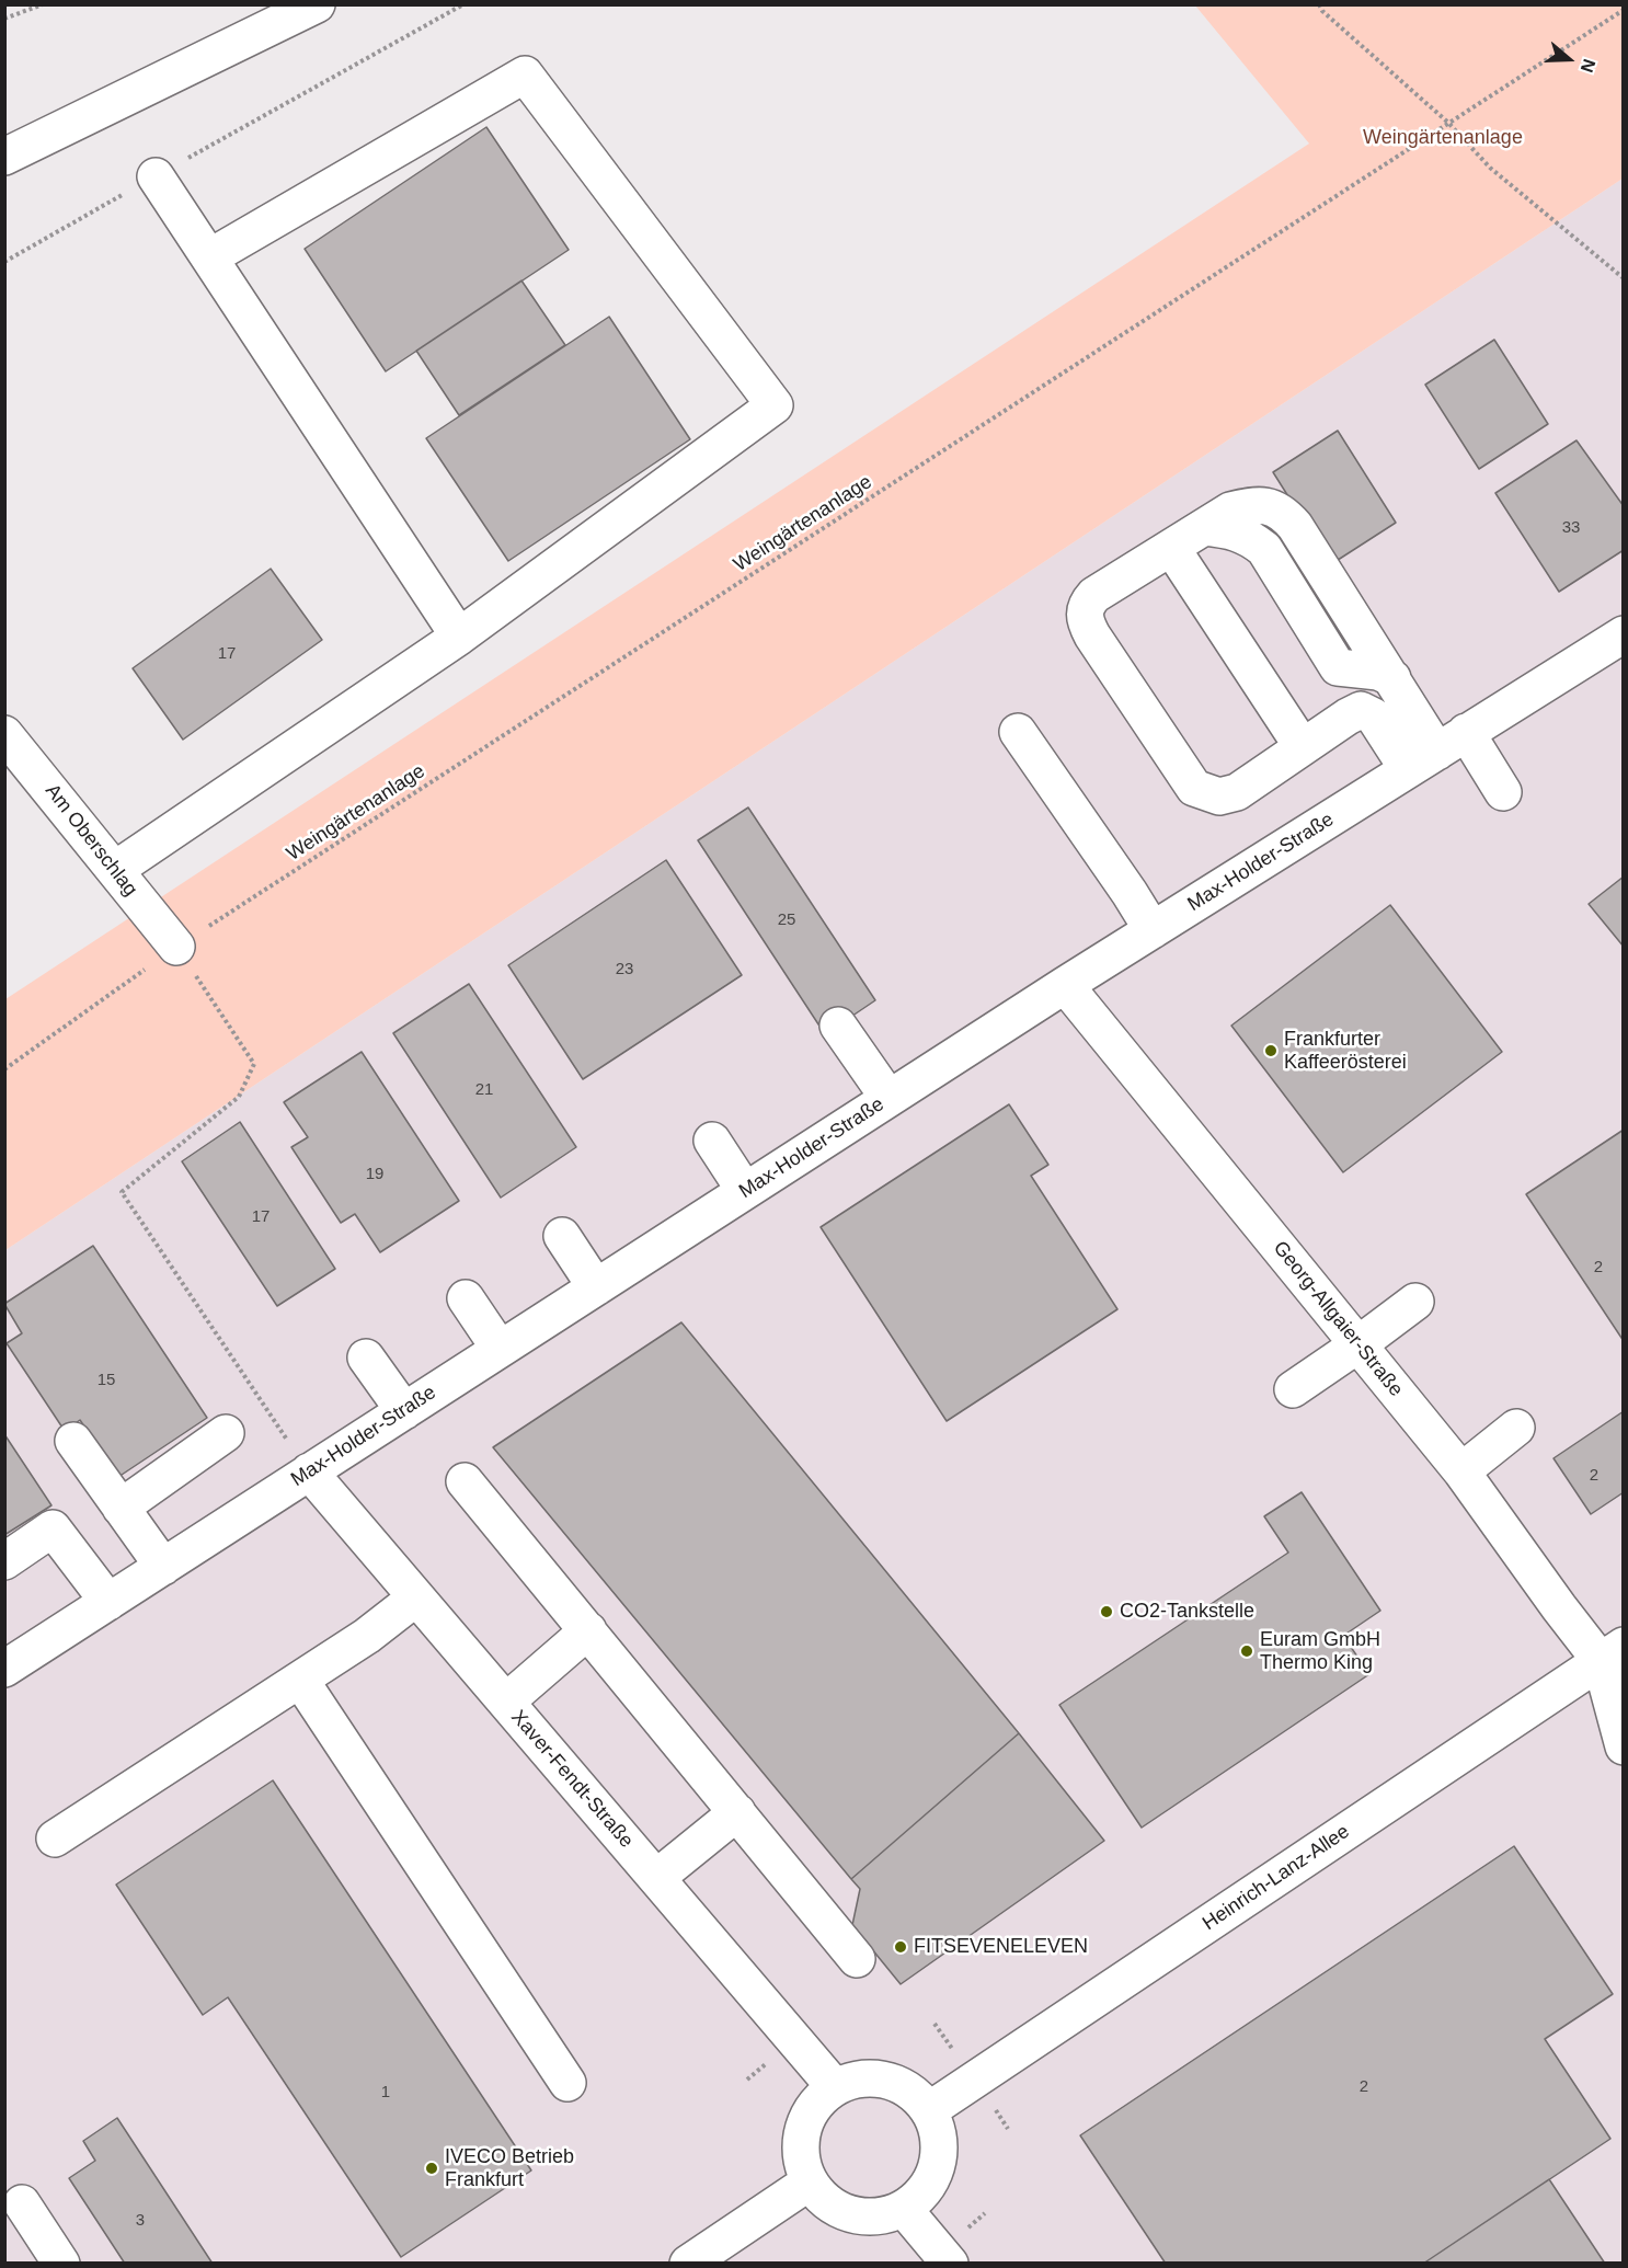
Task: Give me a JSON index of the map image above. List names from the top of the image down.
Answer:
{
  "streets": {
    "street": [
      "Am Oberschlag",
      "Max-Holder-Straße",
      "Georg-Allgaier-Straße",
      "Xaver-Fendt-Straße",
      "Heinrich-Lanz-Allee"
    ],
    "path": ["Weingärtenanlage"]
  },
  "crossings": [
    ["Weingärtenanlage", "Am Oberschlag"],
    ["Max-Holder-Straße", "Georg-Allgaier-Straße"],
    ["Max-Holder-Straße", "Xaver-Fendt-Straße"],
    ["Georg-Allgaier-Straße", "Heinrich-Lanz-Allee"],
    ["Xaver-Fendt-Straße", "Heinrich-Lanz-Allee"]
  ],
  "parks": ["Weingärtenanlage"],
  "places": [
    "Frankfurter Kaffeerösterei",
    "CO2-Tankstelle",
    "Euram GmbH Thermo King",
    "FITSEVENELEVEN",
    "IVECO Betrieb Frankfurt"
  ],
  "house_numbers": [
    "33",
    "17",
    "25",
    "23",
    "21",
    "19",
    "17",
    "2",
    "15",
    "2",
    "2",
    "1",
    "3"
  ],
  "north": "right"
}
